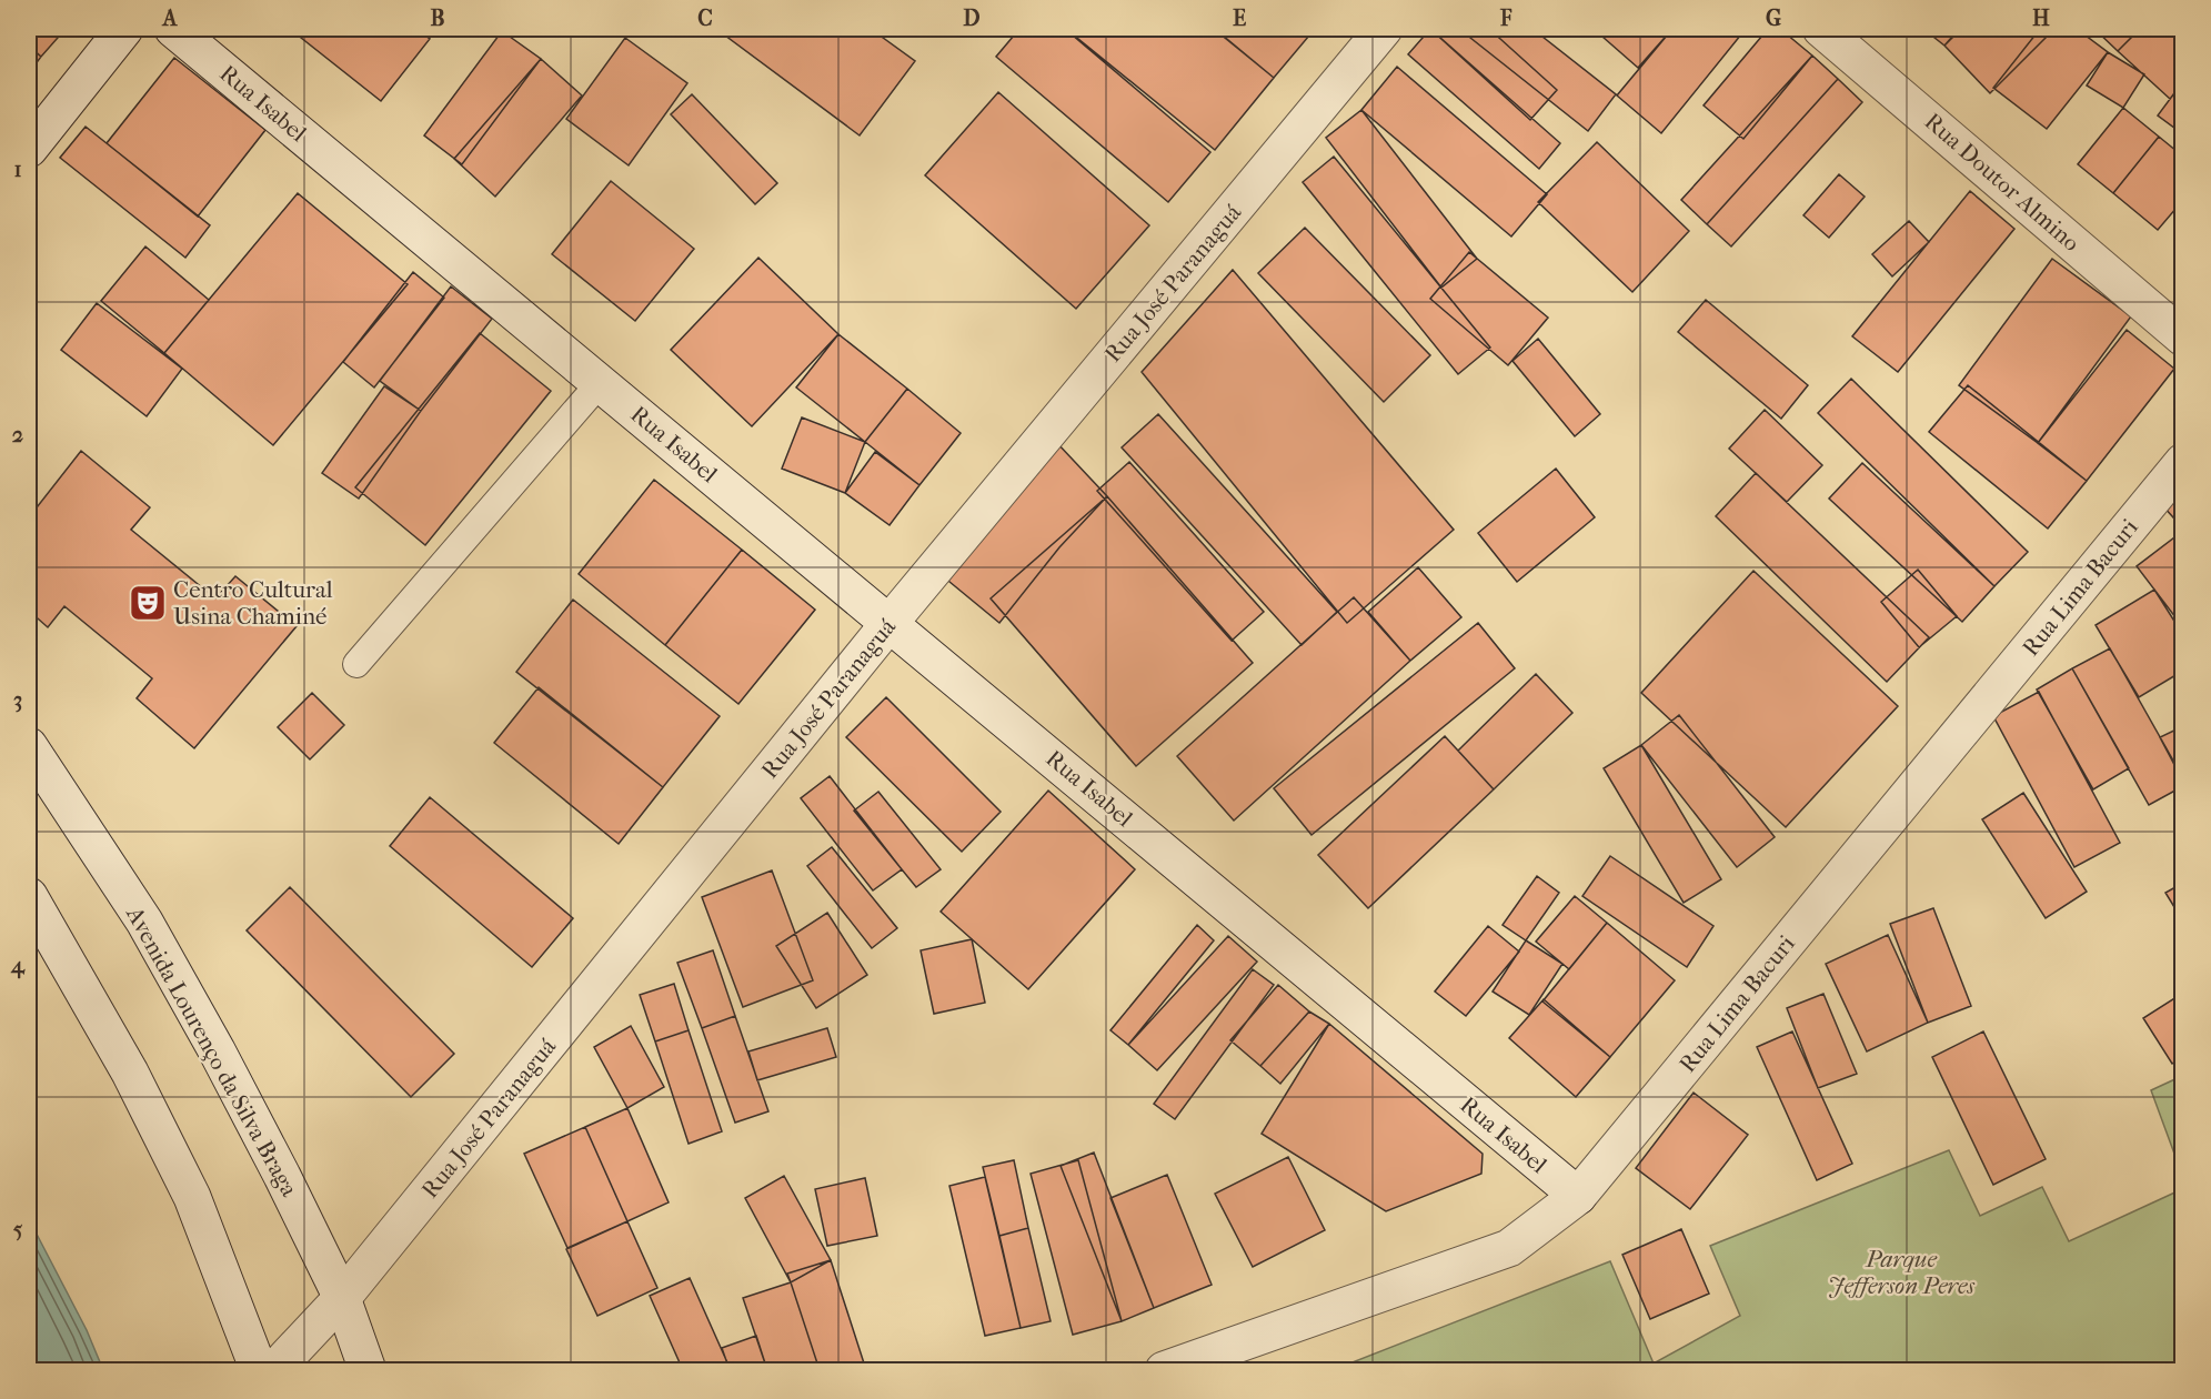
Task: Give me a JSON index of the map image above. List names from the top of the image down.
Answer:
{
  "streets": {
    "street": [
      "Rua Isabel",
      "Rua Doutor Almino",
      "Rua José Paranaguá",
      "Rua Lima Bacuri",
      "Avenida Lourenço da Silva Braga"
    ]
  },
  "crossings": [
    ["Rua Isabel", "Rua José Paranaguá"],
    ["Rua Isabel", "Rua Lima Bacuri"],
    ["Rua José Paranaguá", "Avenida Lourenço da Silva Braga"]
  ],
  "parks": ["Parque Jefferson Peres"],
  "places": {
    "theatre": ["Centro Cultural Usina Chaminé"]
  },
  "grid": {
    "columns": [
      "A",
      "B",
      "C",
      "D",
      "E",
      "F",
      "G",
      "H"
    ],
    "rows": [
      "1",
      "2",
      "3",
      "4",
      "5"
    ]
  }
}
